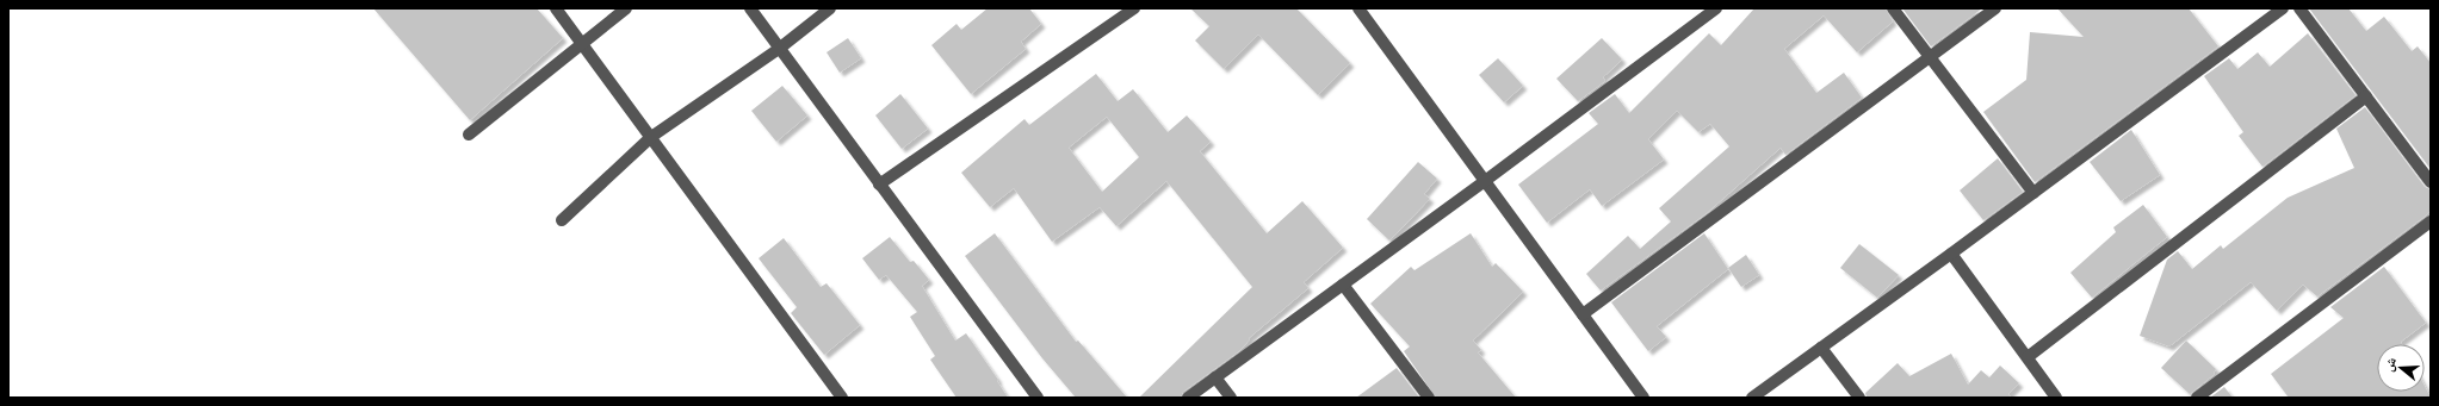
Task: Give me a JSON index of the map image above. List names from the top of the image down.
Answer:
{
  "north": "left"
}
